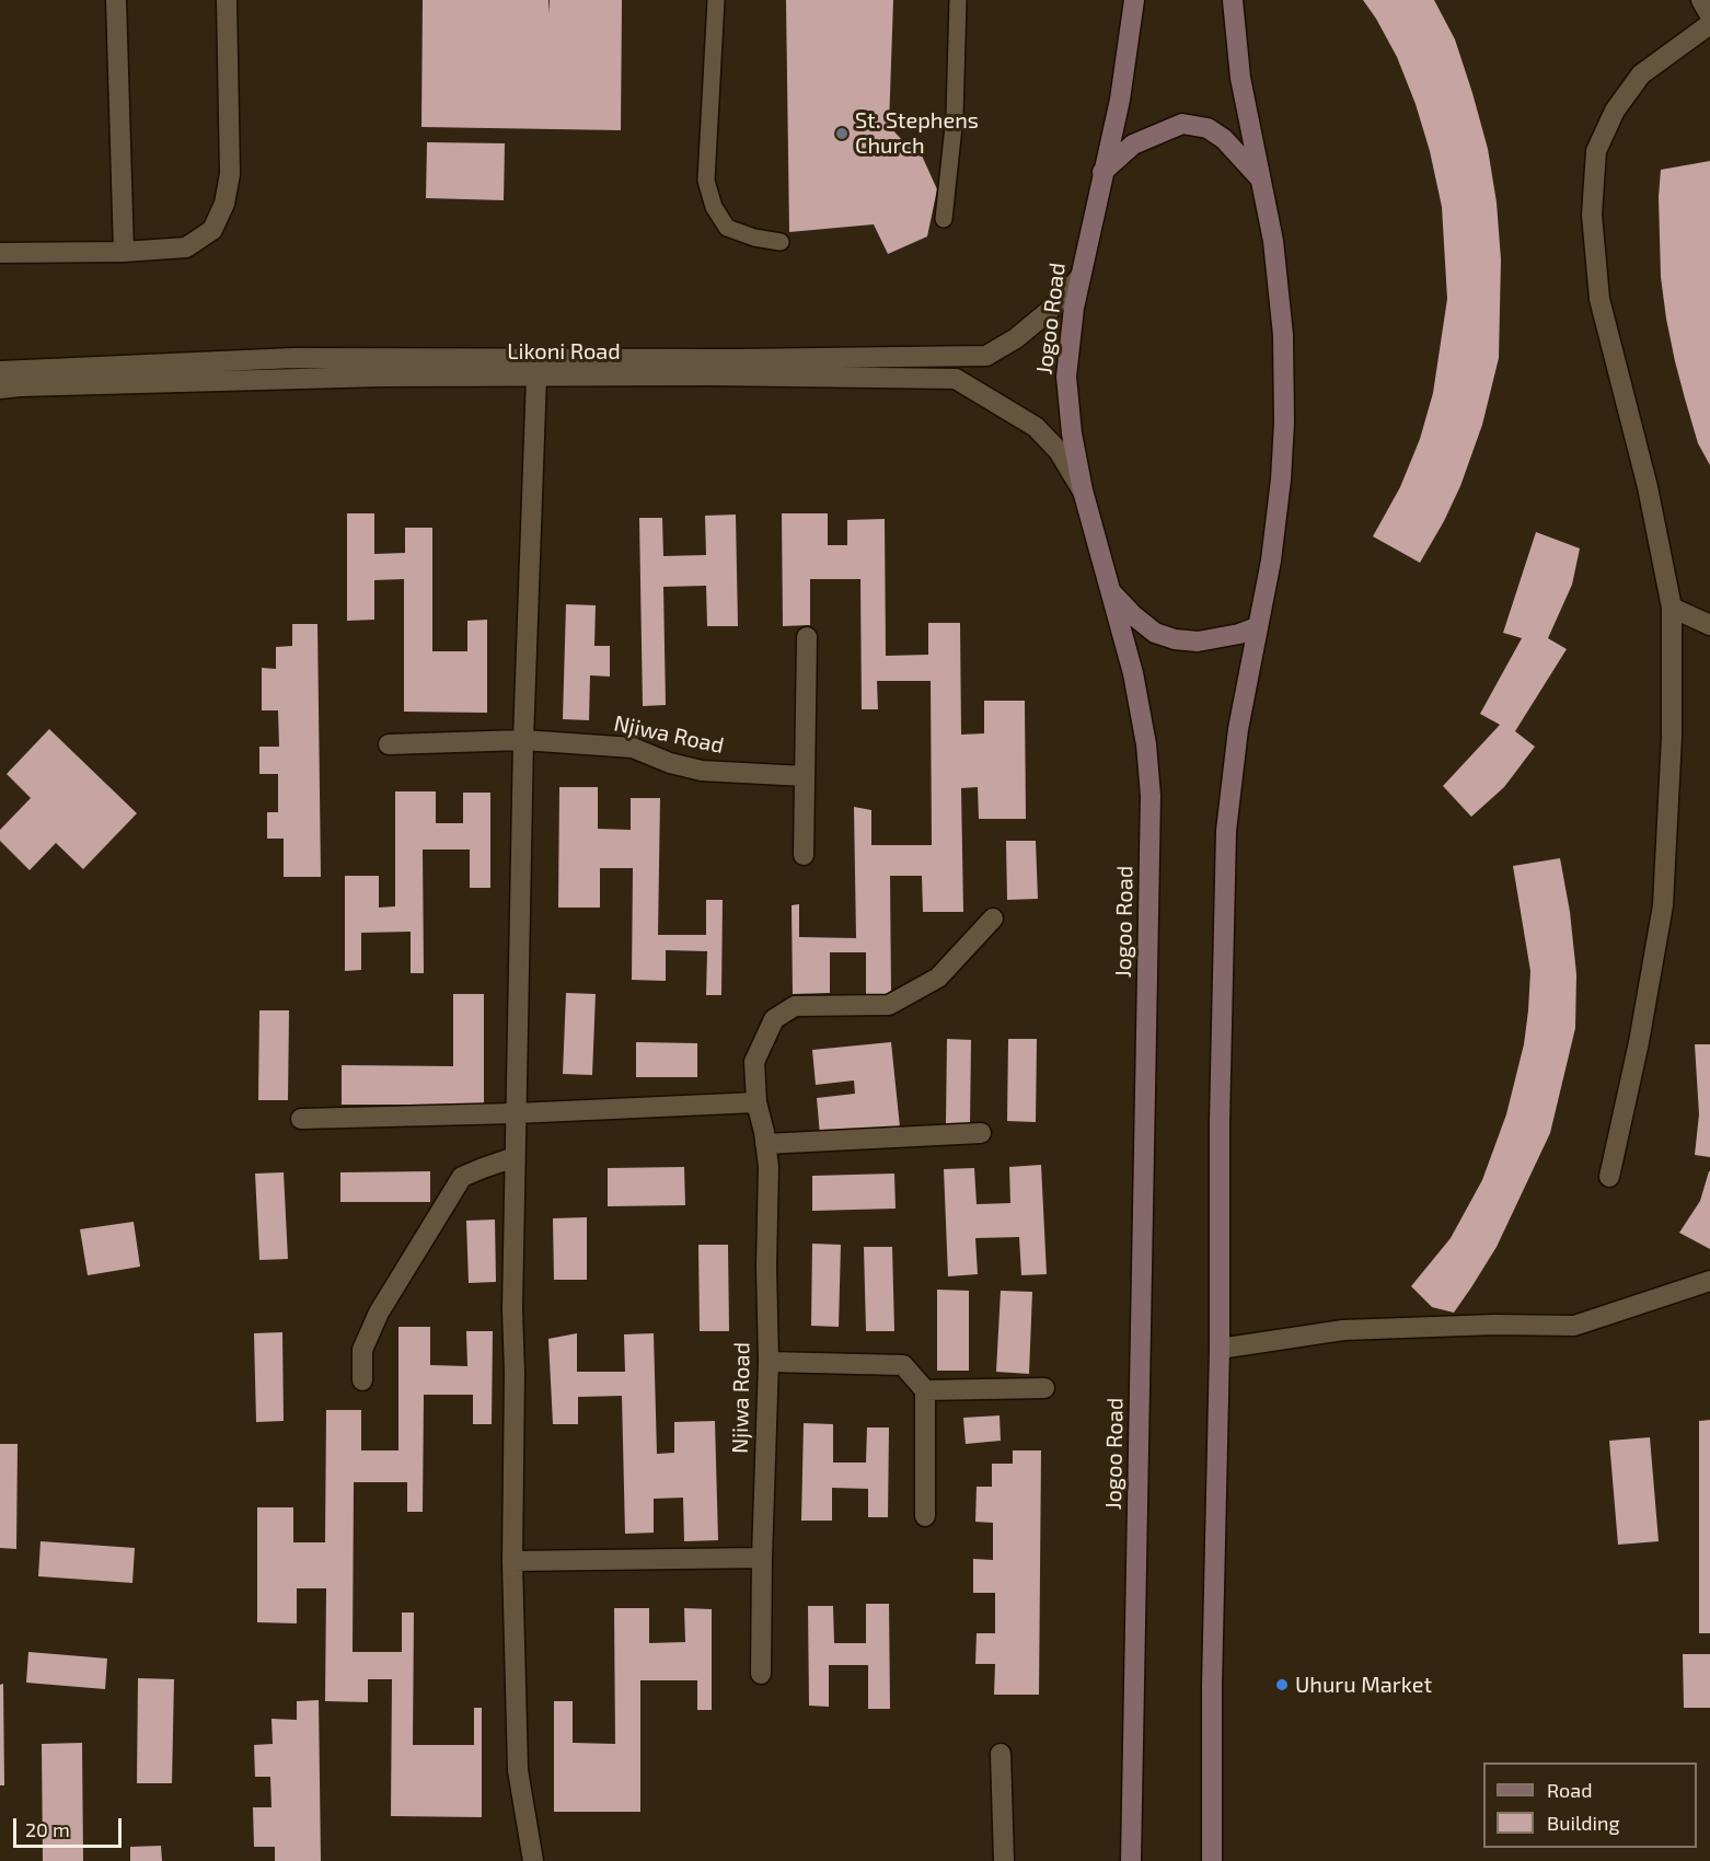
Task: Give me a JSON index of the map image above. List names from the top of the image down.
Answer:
{
  "streets": {
    "main road": ["Jogoo Road"],
    "street": ["Likoni Road", "Njiwa Road"]
  },
  "crossings": [
    ["Jogoo Road", "Likoni Road"]
  ],
  "places": ["St. Stephens Church", "Uhuru Market"],
  "legend": ["Road", "Building"],
  "scale_bar": "20 m"
}
